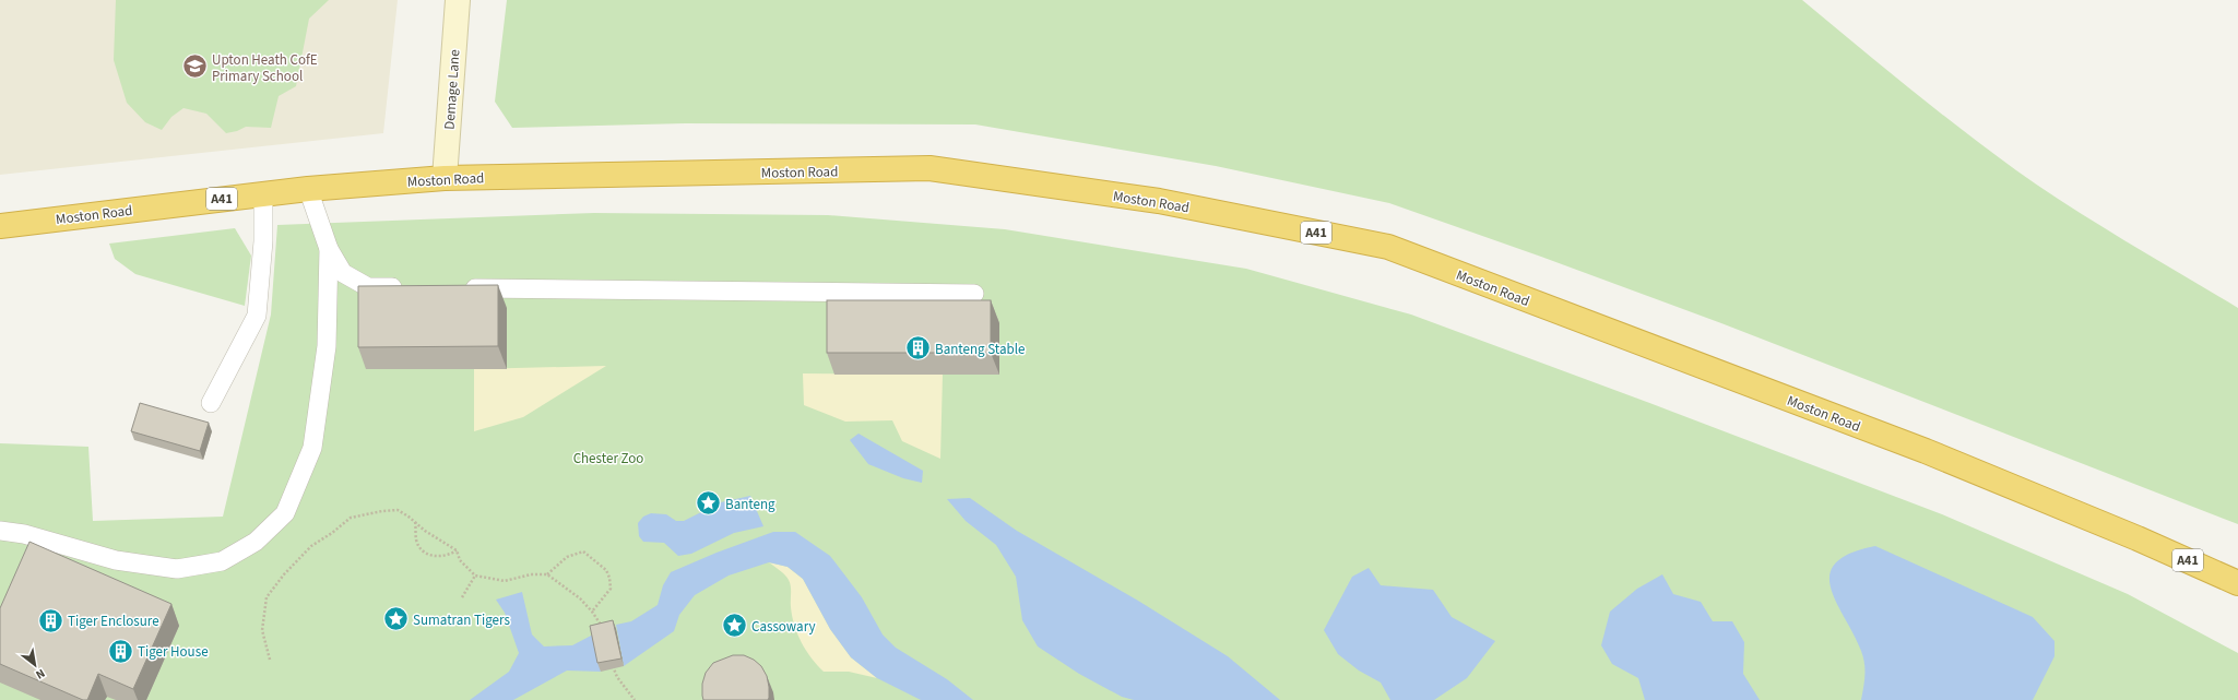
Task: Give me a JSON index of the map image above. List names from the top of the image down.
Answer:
{
  "streets": {
    "highway": ["Moston Road", "A41"],
    "street": ["Demage Lane"]
  },
  "crossings": [
    ["Demage Lane", "Moston Road"]
  ],
  "parks": ["Chester Zoo"],
  "places": {
    "school or university": ["Upton Heath CofE Primary School"],
    "building": ["Banteng Stable", "Tiger Enclosure", "Tiger House"],
    "place": ["Banteng", "Sumatran Tigers", "Cassowary"]
  },
  "north": "bottom right"
}
